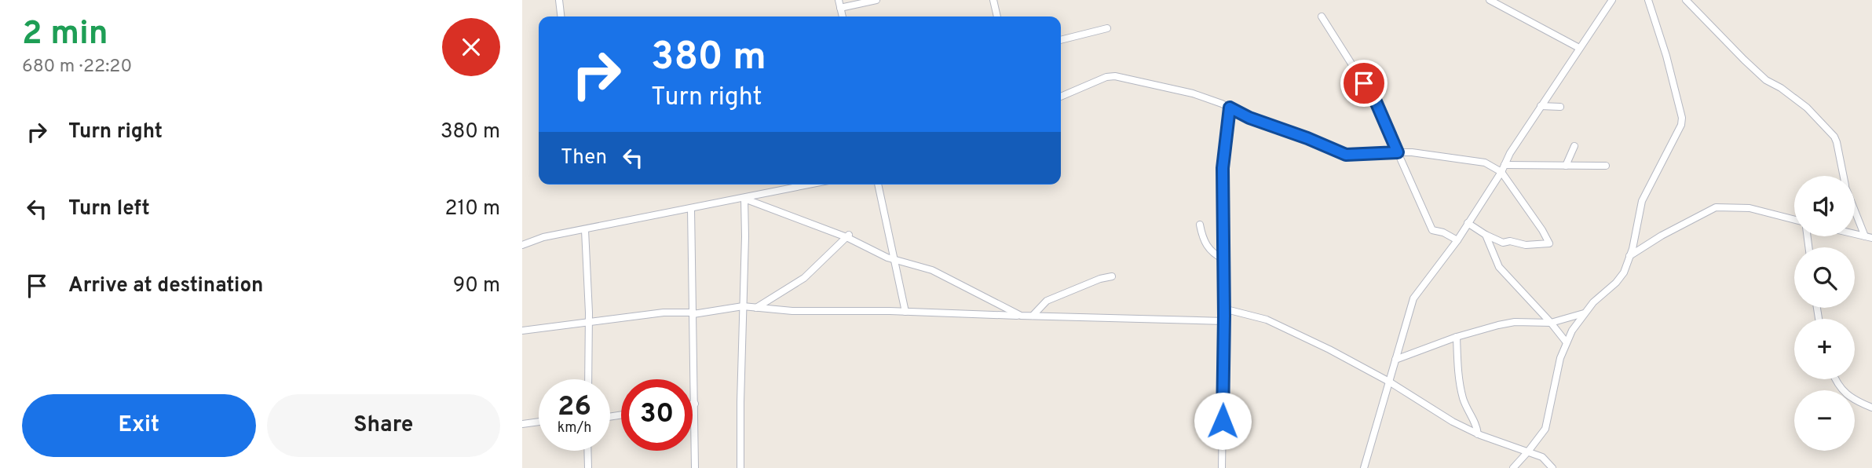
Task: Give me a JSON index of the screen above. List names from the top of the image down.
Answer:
{
  "page": {
    "heading": ["2 min", "680 m · 22:20"],
    "turn": ["380 m", "Turn right"],
    "list": [
      {
        "name": "Turn right",
        "value": "380 m"
      },
      {
        "name": "Turn left",
        "value": "210 m"
      },
      {
        "name": "Arrive at destination",
        "value": "90 m"
      }
    ],
    "then": "Then",
    "map_buttons": ["+", "−"],
    "speed": "26 km/h",
    "limit": "30",
    "buttons": ["Exit", "Share"]
  }
}
